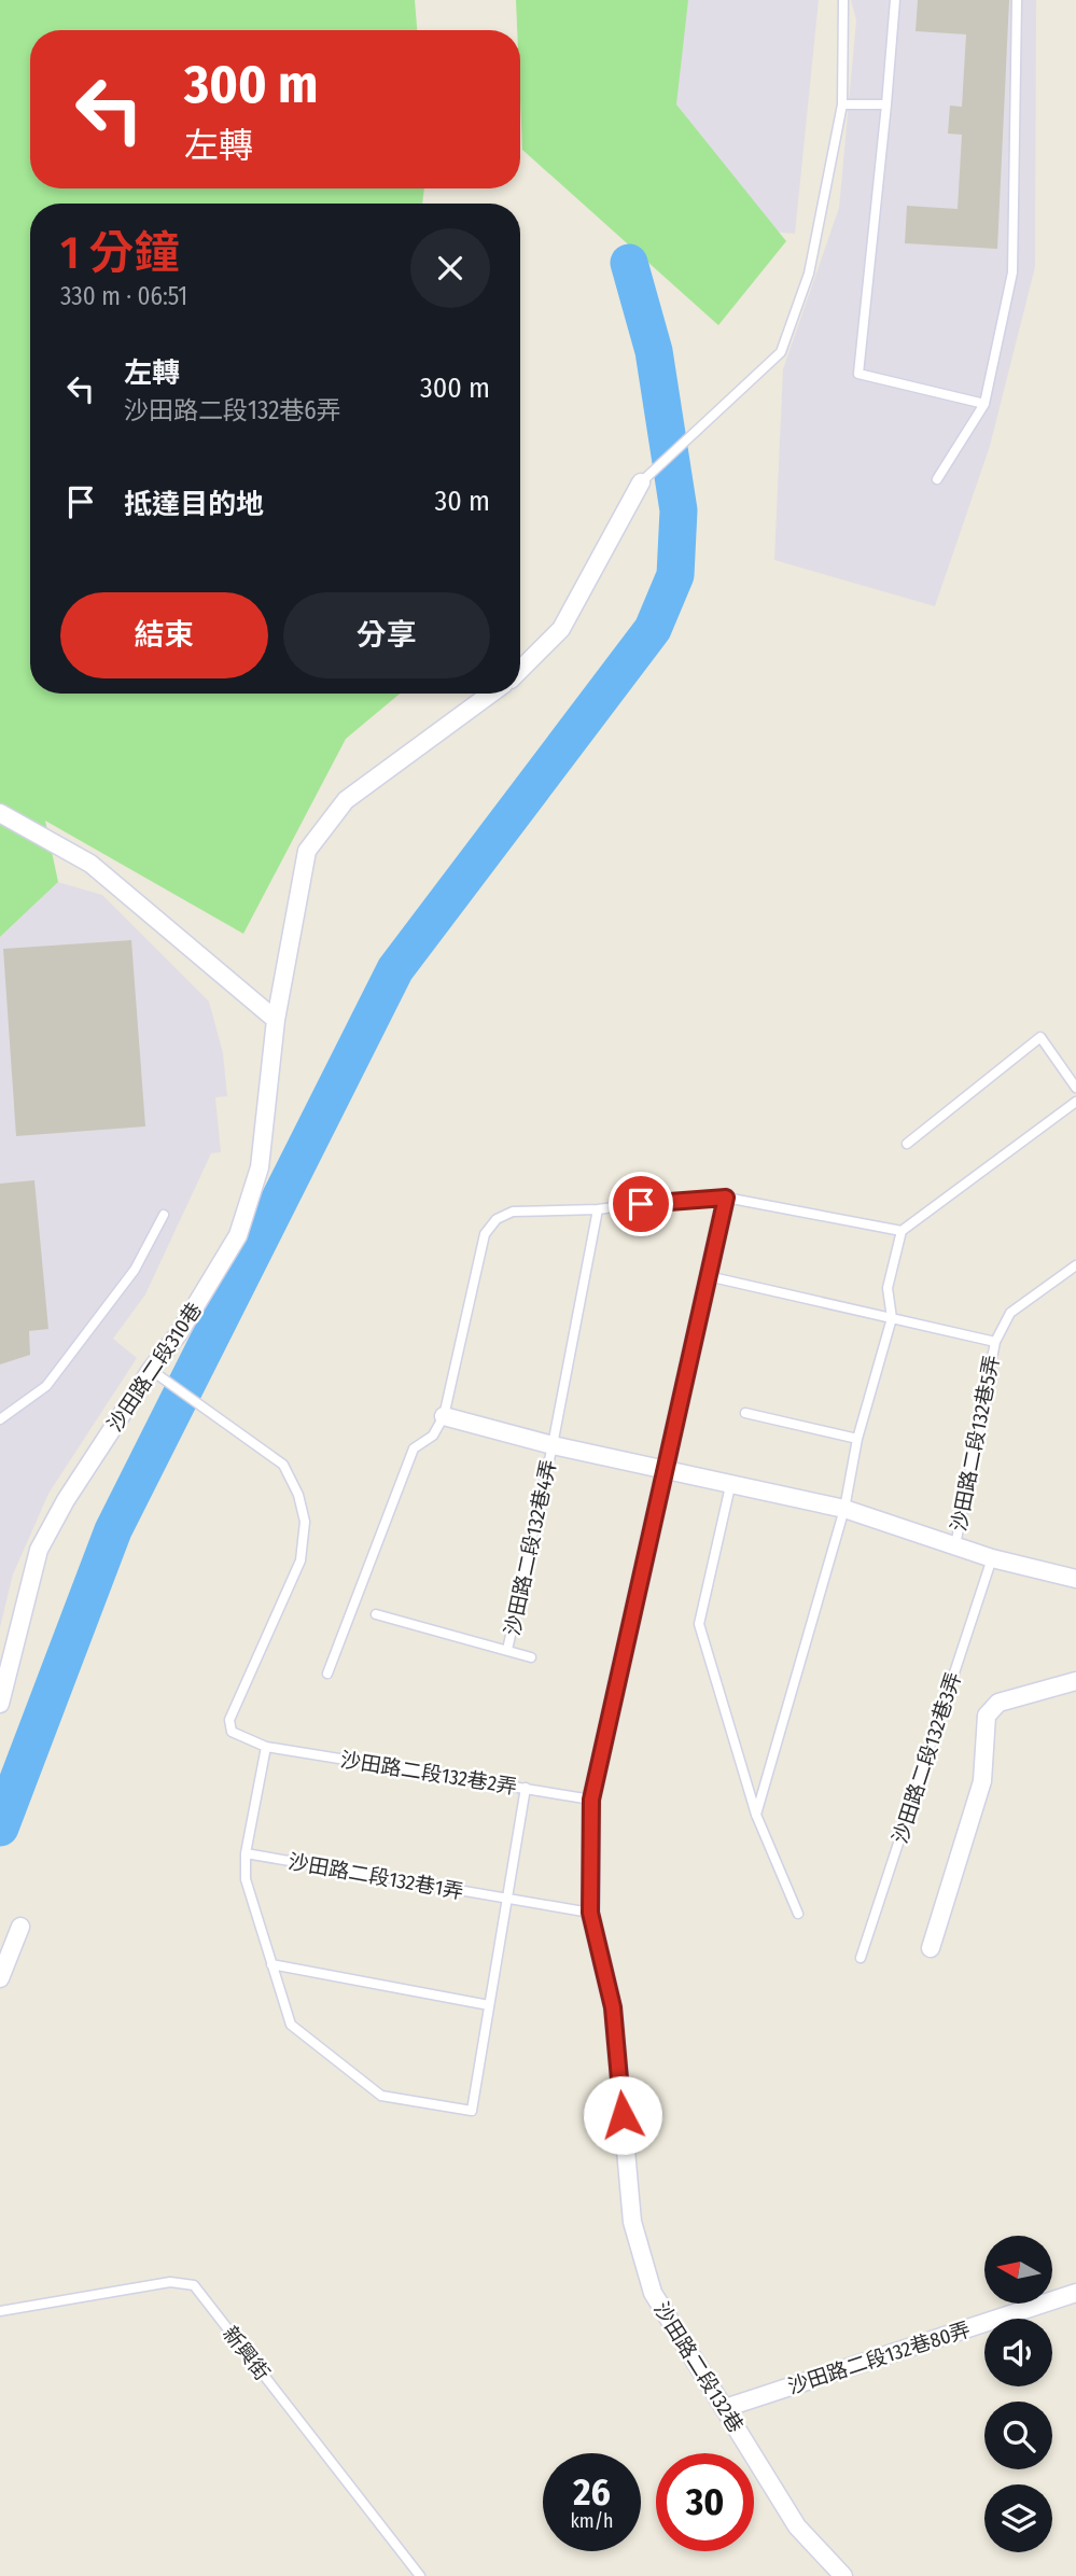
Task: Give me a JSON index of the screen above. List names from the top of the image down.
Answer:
{
  "streets": {
    "street": ["沙田路二段310巷", "沙田路二段132巷80弄", "沙田路二段132巷"],
    "lane": [
      "沙田路二段132巷5弄",
      "沙田路二段132巷4弄",
      "沙田路二段132巷3弄",
      "沙田路二段132巷2弄",
      "沙田路二段132巷1弄",
      "新興街"
    ]
  },
  "crossings": [
    ["沙田路二段310巷", "沙田路二段132巷2弄"],
    ["沙田路二段132巷5弄", "沙田路二段132巷"],
    ["沙田路二段132巷2弄", "沙田路二段132巷"],
    ["沙田路二段132巷1弄", "沙田路二段132巷"],
    ["沙田路二段132巷80弄", "沙田路二段132巷"]
  ],
  "north": "left",
  "page": {
    "turn": ["300 m", "左轉"],
    "heading": ["1 分鐘", "330 m · 06:51"],
    "list": [
      {
        "name": "左轉",
        "note": "沙田路二段132巷6弄",
        "value": "300 m"
      },
      {
        "name": "抵達目的地",
        "value": "30 m"
      }
    ],
    "buttons": ["結束", "分享"],
    "speed": "26 km/h",
    "limit": "30"
  }
}
